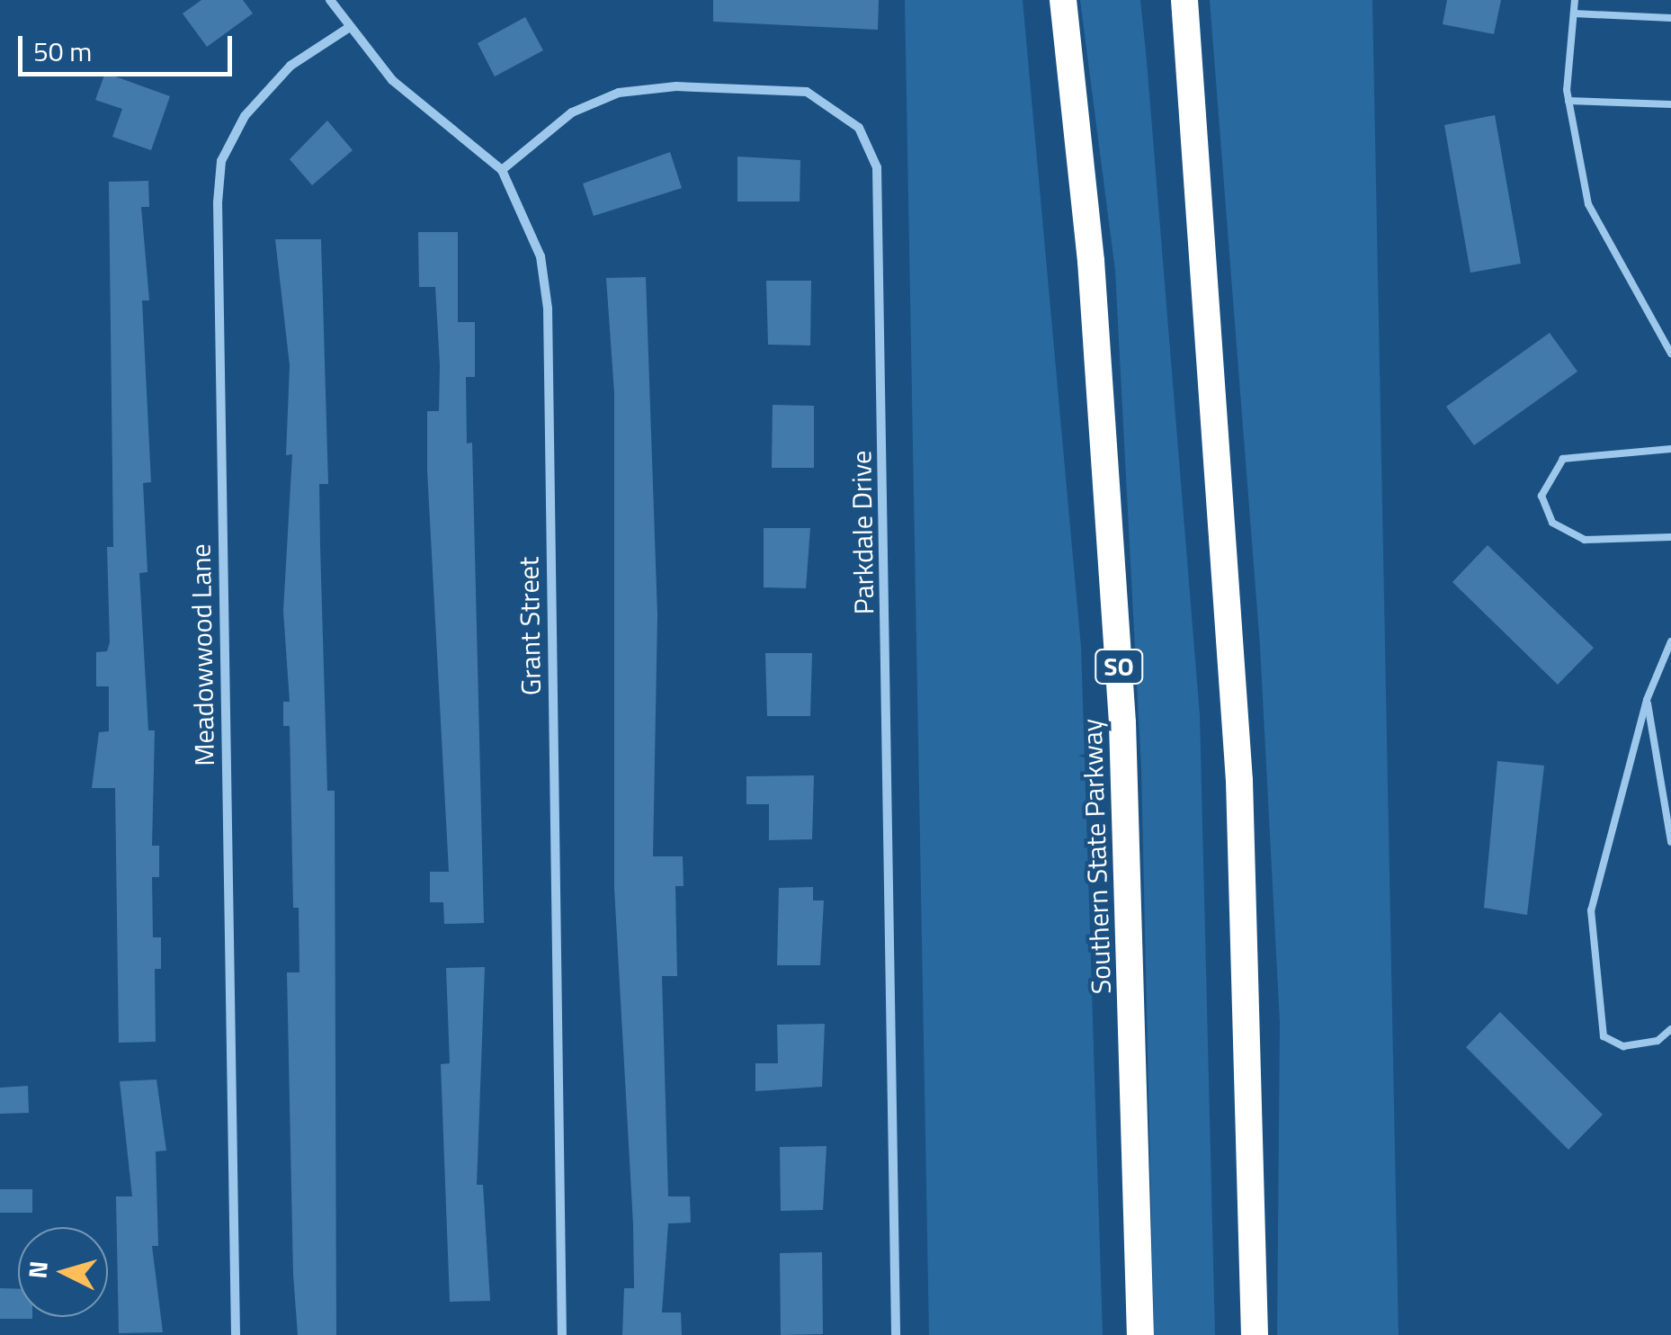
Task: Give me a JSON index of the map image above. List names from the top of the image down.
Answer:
{
  "streets": {
    "highway": ["SO", "Southern State Parkway"],
    "street": ["Parkdale Drive", "Grant Street", "Meadowwood Lane"]
  },
  "crossings": [
    ["Parkdale Drive", "Grant Street"],
    ["Grant Street", "Meadowwood Lane"]
  ],
  "scale_bar": "50 m",
  "north": "left"
}
